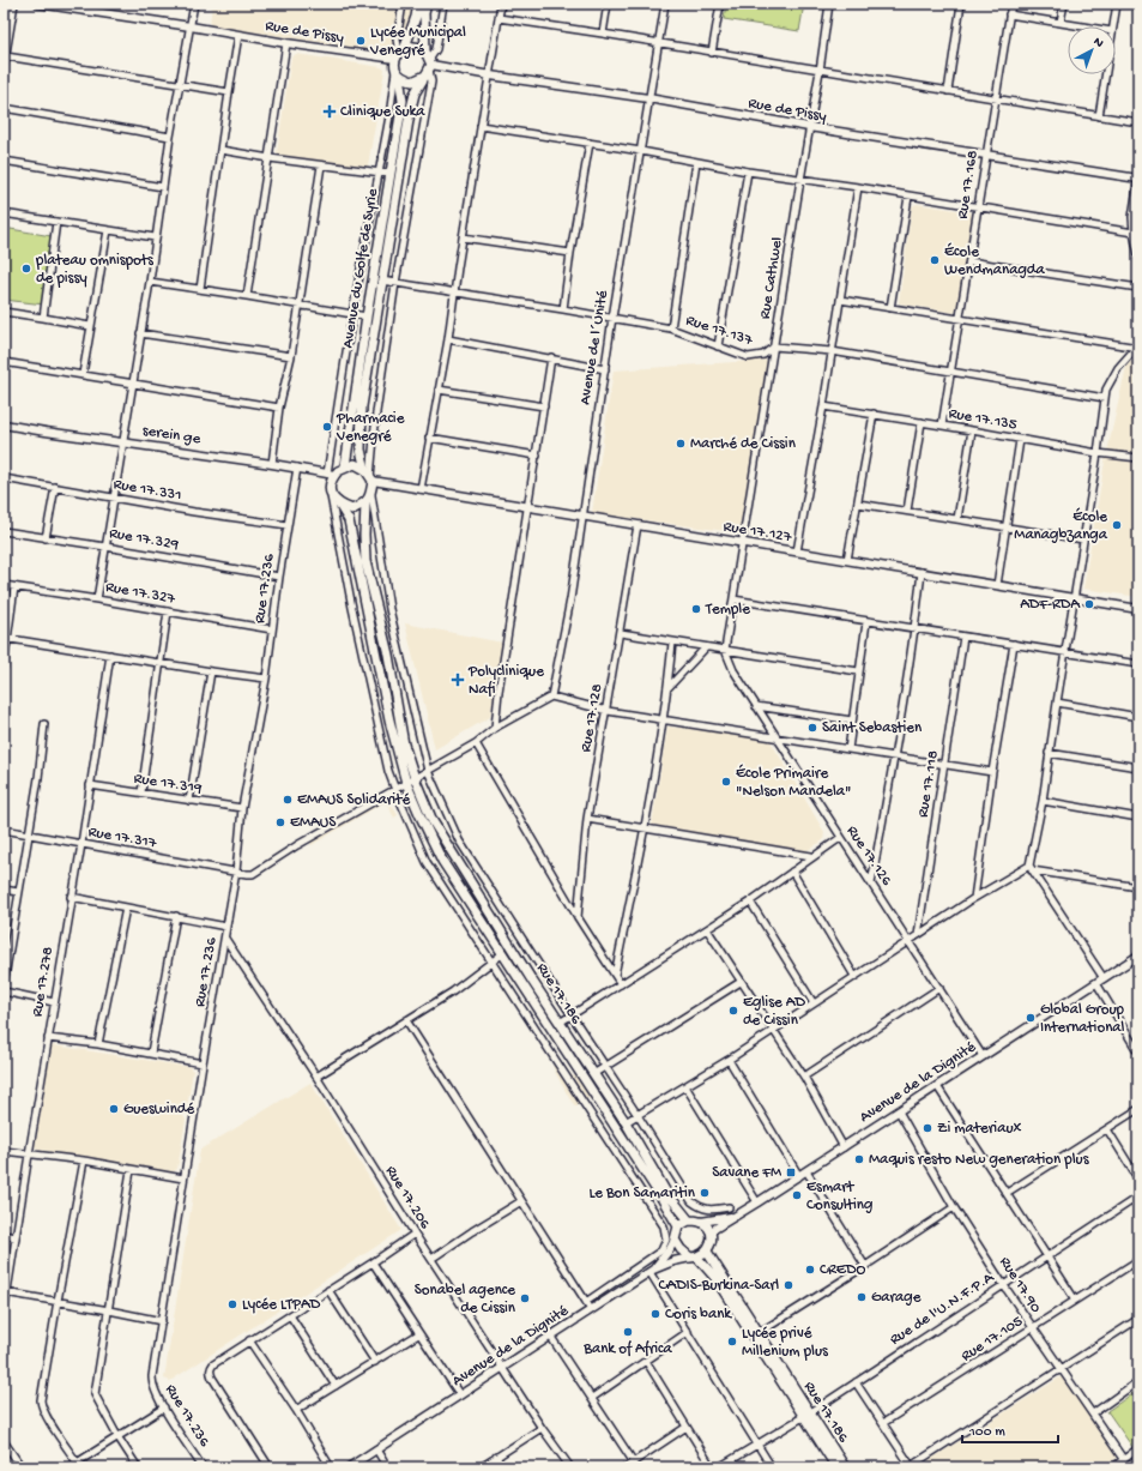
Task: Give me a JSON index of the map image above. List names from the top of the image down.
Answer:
{
  "streets": {
    "main road": ["Avenue du Golfe de Syrie", "Rue 17.186"],
    "street": [
      "Rue de Pissy",
      "Rue 17.168",
      "Rue Cathwel",
      "Rue 17.137",
      "Avenue de l´Unité",
      "Rue 17.135",
      "serein ge",
      "Rue 17.331",
      "Rue 17.127",
      "Rue 17.329",
      "Rue 17.236",
      "Rue 17.327",
      "Rue 17.128",
      "Rue 17.319",
      "Rue 17.118",
      "Rue 17.317",
      "Rue 17.126",
      "Rue 17.278",
      "Avenue de la Dignité",
      "Rue 17.206",
      "Rue 17.90",
      "Rue de l'U.N.F.P.A",
      "Rue 17.105"
    ]
  },
  "crossings": [
    ["Rue de Pissy", "Rue 17.168"],
    ["Rue de Pissy", "Avenue du Golfe de Syrie"],
    ["Rue de Pissy", "Rue Cathwel"],
    ["Rue de Pissy", "Avenue de l´Unité"],
    ["Rue 17.168", "Rue 17.137"],
    ["Rue 17.168", "Rue 17.135"],
    ["Avenue du Golfe de Syrie", "serein ge"],
    ["Avenue du Golfe de Syrie", "Rue 17.127"],
    ["Avenue du Golfe de Syrie", "Rue 17.186"],
    ["Rue Cathwel", "Rue 17.137"],
    ["Rue Cathwel", "Rue 17.127"],
    ["Rue Cathwel", "Rue 17.126"],
    ["Rue 17.137", "Avenue de l´Unité"],
    ["Avenue de l´Unité", "Rue 17.127"],
    ["Avenue de l´Unité", "Rue 17.317"],
    ["serein ge", "Rue 17.127"],
    ["serein ge", "Rue 17.236"],
    ["serein ge", "Rue 17.186"],
    ["Rue 17.331", "Rue 17.236"],
    ["Rue 17.127", "Rue 17.128"],
    ["Rue 17.127", "Rue 17.186"],
    ["Rue 17.329", "Rue 17.236"],
    ["Rue 17.236", "Rue 17.327"],
    ["Rue 17.236", "Rue 17.319"],
    ["Rue 17.236", "Rue 17.317"],
    ["Rue 17.236", "Rue 17.206"],
    ["Rue 17.319", "Rue 17.278"],
    ["Rue 17.317", "Rue 17.278"],
    ["Rue 17.317", "Rue 17.186"],
    ["Rue 17.126", "Avenue de la Dignité"],
    ["Rue 17.186", "Avenue de la Dignité"],
    ["Rue 17.186", "Rue de l'U.N.F.P.A"],
    ["Avenue de la Dignité", "Rue 17.206"],
    ["Avenue de la Dignité", "Rue 17.90"],
    ["Rue 17.90", "Rue de l'U.N.F.P.A"],
    ["Rue 17.90", "Rue 17.105"]
  ],
  "places": {
    "other": [
      "Lycée Municipal Venegré",
      "École Wendmanagda",
      "plateau omnispots de pissy",
      "Pharmacie Venegré",
      "Marché de Cissin",
      "École Managbzanga",
      "ADF-RDA",
      "Temple",
      "Saint Sebastien",
      "École Primaire \"Nelson Mandela\"",
      "EMAUS Solidarité",
      "EMAUS",
      "Eglise AD de Cissin",
      "Global Group International",
      "Gueswindé",
      "Zi materiaux",
      "Maquis resto New generation plus",
      "Le Bon Samaritin",
      "Esmart Consulting",
      "CREDO",
      "CADIS-Burkina-Sarl",
      "Garage",
      "Sonabel agence de Cissin",
      "Lycée LTPAD",
      "Coris bank",
      "Bank of Africa",
      "Lycée privé Millenium plus"
    ],
    "health": ["Clinique Suka", "Polyclinique Nafi"],
    "transit": ["Savane FM"]
  },
  "scale_bar": "100 m",
  "north": "top right"
}
